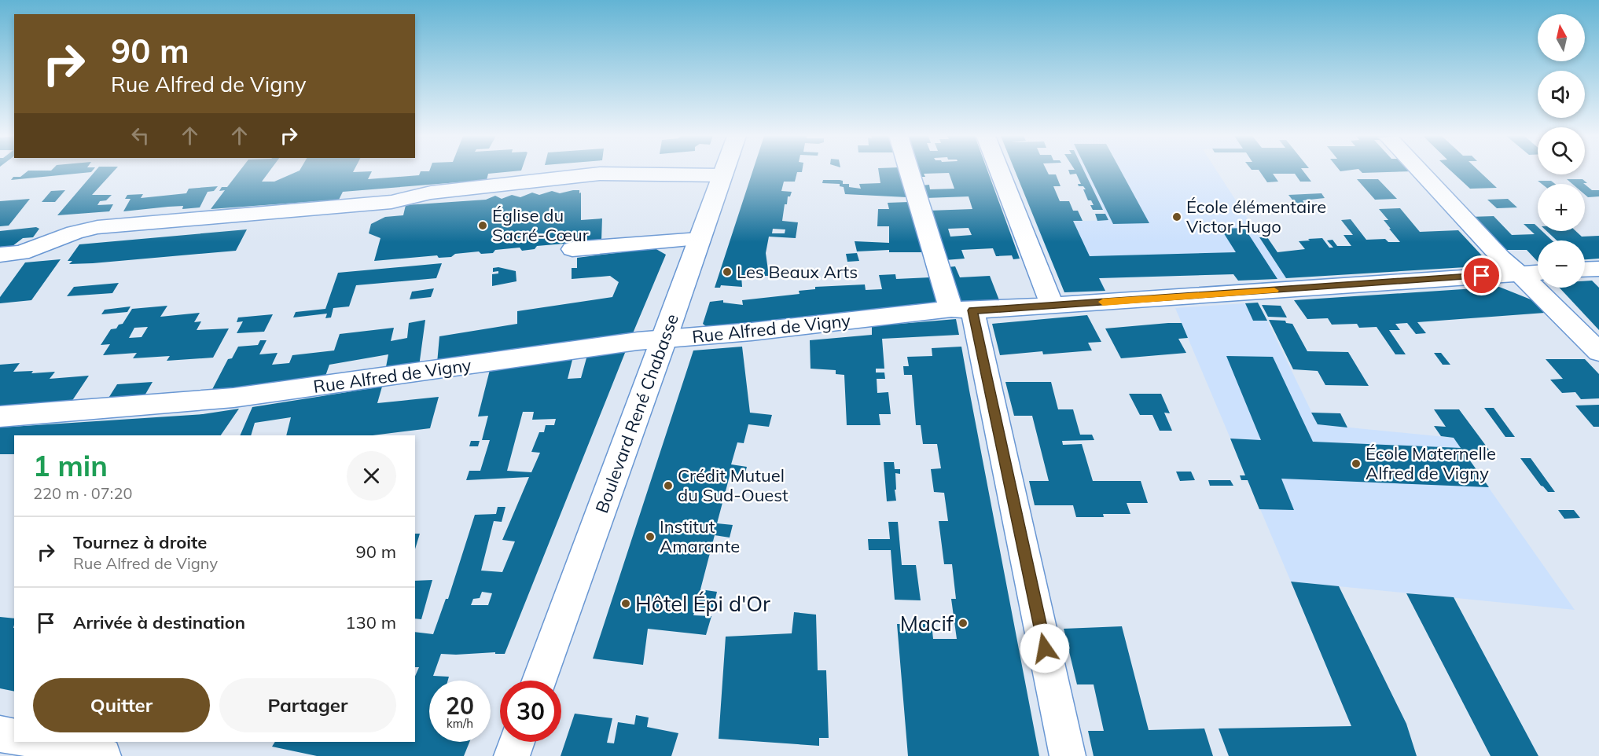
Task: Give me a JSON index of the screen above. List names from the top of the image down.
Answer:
{
  "streets": {
    "street": ["Rue Alfred de Vigny", "Boulevard René Chabasse"]
  },
  "crossings": [
    ["Rue Alfred de Vigny", "Boulevard René Chabasse"]
  ],
  "places": [
    "École élémentaire Victor Hugo",
    "Église du Sacré-Cœur",
    "Les Beaux Arts",
    "École Maternelle Alfred de Vigny",
    "Crédit Mutuel du Sud-Ouest",
    "Institut Amarante",
    "Hôtel Épi d'Or",
    "Macif"
  ],
  "north": "top",
  "page": {
    "map_buttons": ["+", "−"],
    "turn": ["90 m", "Rue Alfred de Vigny"],
    "heading": ["1 min", "220 m · 07:20"],
    "list": [
      {
        "name": "Tournez à droite",
        "note": "Rue Alfred de Vigny",
        "value": "90 m"
      },
      {
        "name": "Arrivée à destination",
        "value": "130 m"
      }
    ],
    "buttons": ["Quitter", "Partager"],
    "speed": "20 km/h",
    "limit": "30"
  }
}
